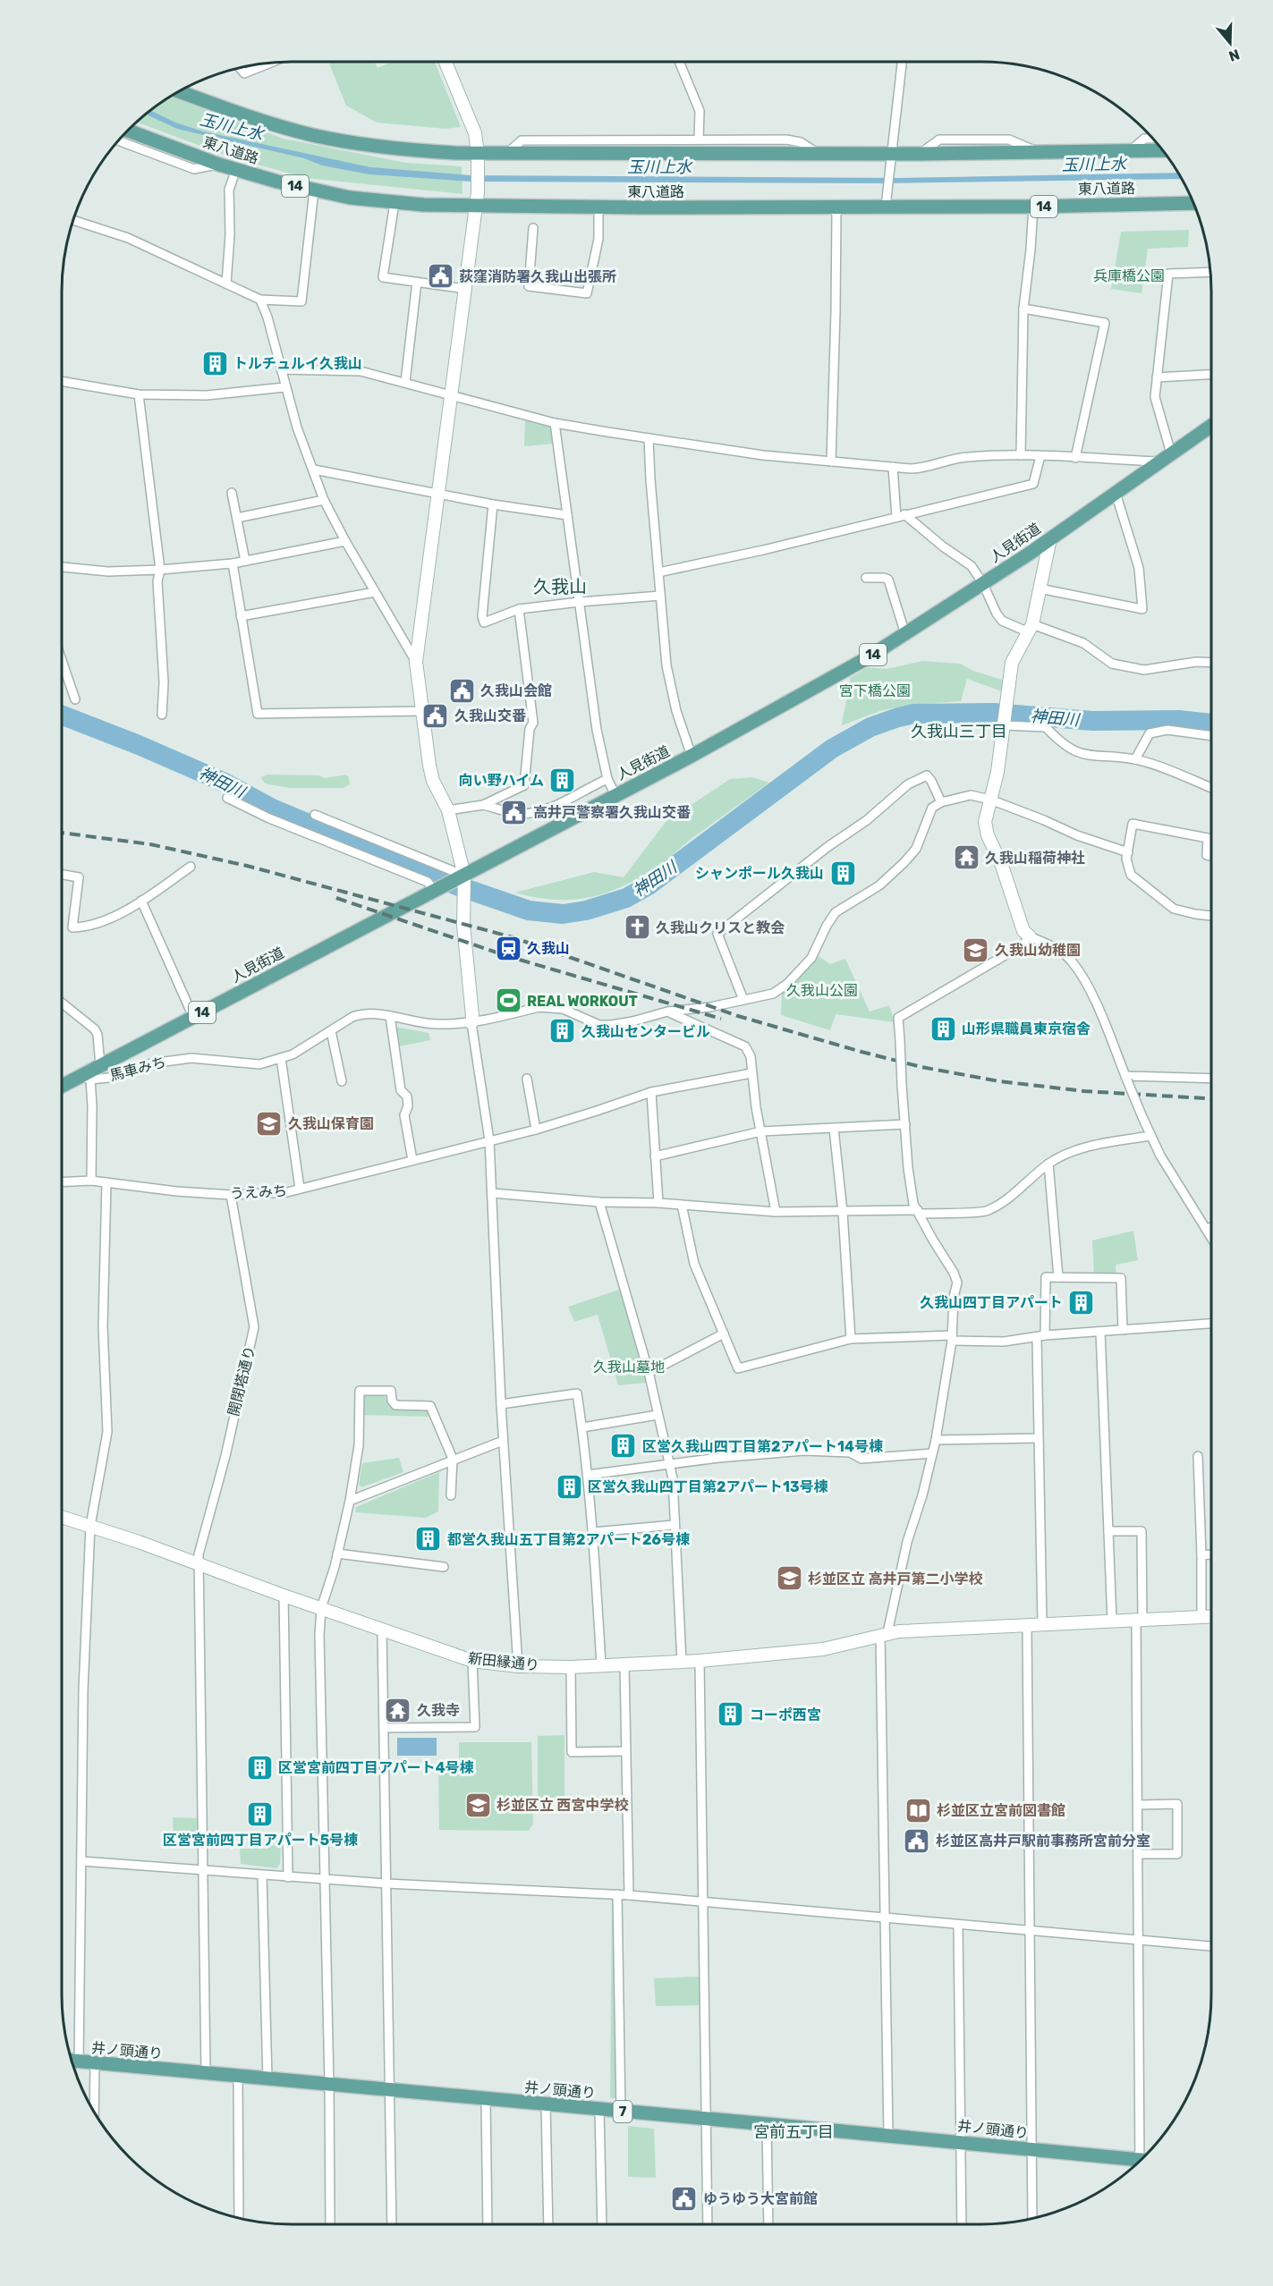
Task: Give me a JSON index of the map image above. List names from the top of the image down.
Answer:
{
  "streets": {
    "main road": [
      "東八道路",
      "14",
      "人見街道",
      "井ノ頭通り",
      "7"
    ],
    "street": [
      "馬車みち",
      "うえみち",
      "開閉塔通り",
      "新田縁通り"
    ]
  },
  "crossings": [
    ["人見街道", "馬車みち"],
    ["うえみち", "開閉塔通り"],
    ["開閉塔通り", "新田縁通り"],
    ["開閉塔通り", "井ノ頭通り"]
  ],
  "districts": ["久我山", "久我山三丁目", "宮前五丁目"],
  "water": ["玉川上水", "神田川"],
  "parks": [
    "兵庫橋公園",
    "宮下橋公園",
    "久我山公園",
    "久我山墓地"
  ],
  "places": {
    "public building": [
      "荻窪消防署久我山出張所",
      "久我山会館",
      "久我山交番",
      "高井戸警察署久我山交番",
      "杉並区高井戸駅前事務所宮前分室",
      "ゆうゆう大宮前館"
    ],
    "building": [
      "トルチュルイ久我山",
      "向い野ハイム",
      "シャンポール久我山",
      "山形県職員東京宿舎",
      "久我山センタービル",
      "久我山四丁目アパート",
      "区営久我山四丁目第2アパート14号棟",
      "区営久我山四丁目第2アパート13号棟",
      "都営久我山五丁目第2アパート26号棟",
      "コーポ西宮",
      "区営宮前四丁目アパート4号棟",
      "区営宮前四丁目アパート5号棟"
    ],
    "temple": ["久我山稲荷神社", "久我寺"],
    "church": ["久我山クリスと教会"],
    "station": ["久我山"],
    "school or university": [
      "久我山幼稚園",
      "久我山保育園",
      "杉並区立 高井戸第二小学校",
      "杉並区立 西宮中学校"
    ],
    "sports": ["REAL WORKOUT"],
    "library": ["杉並区立宮前図書館"]
  },
  "north": "bottom"
}
